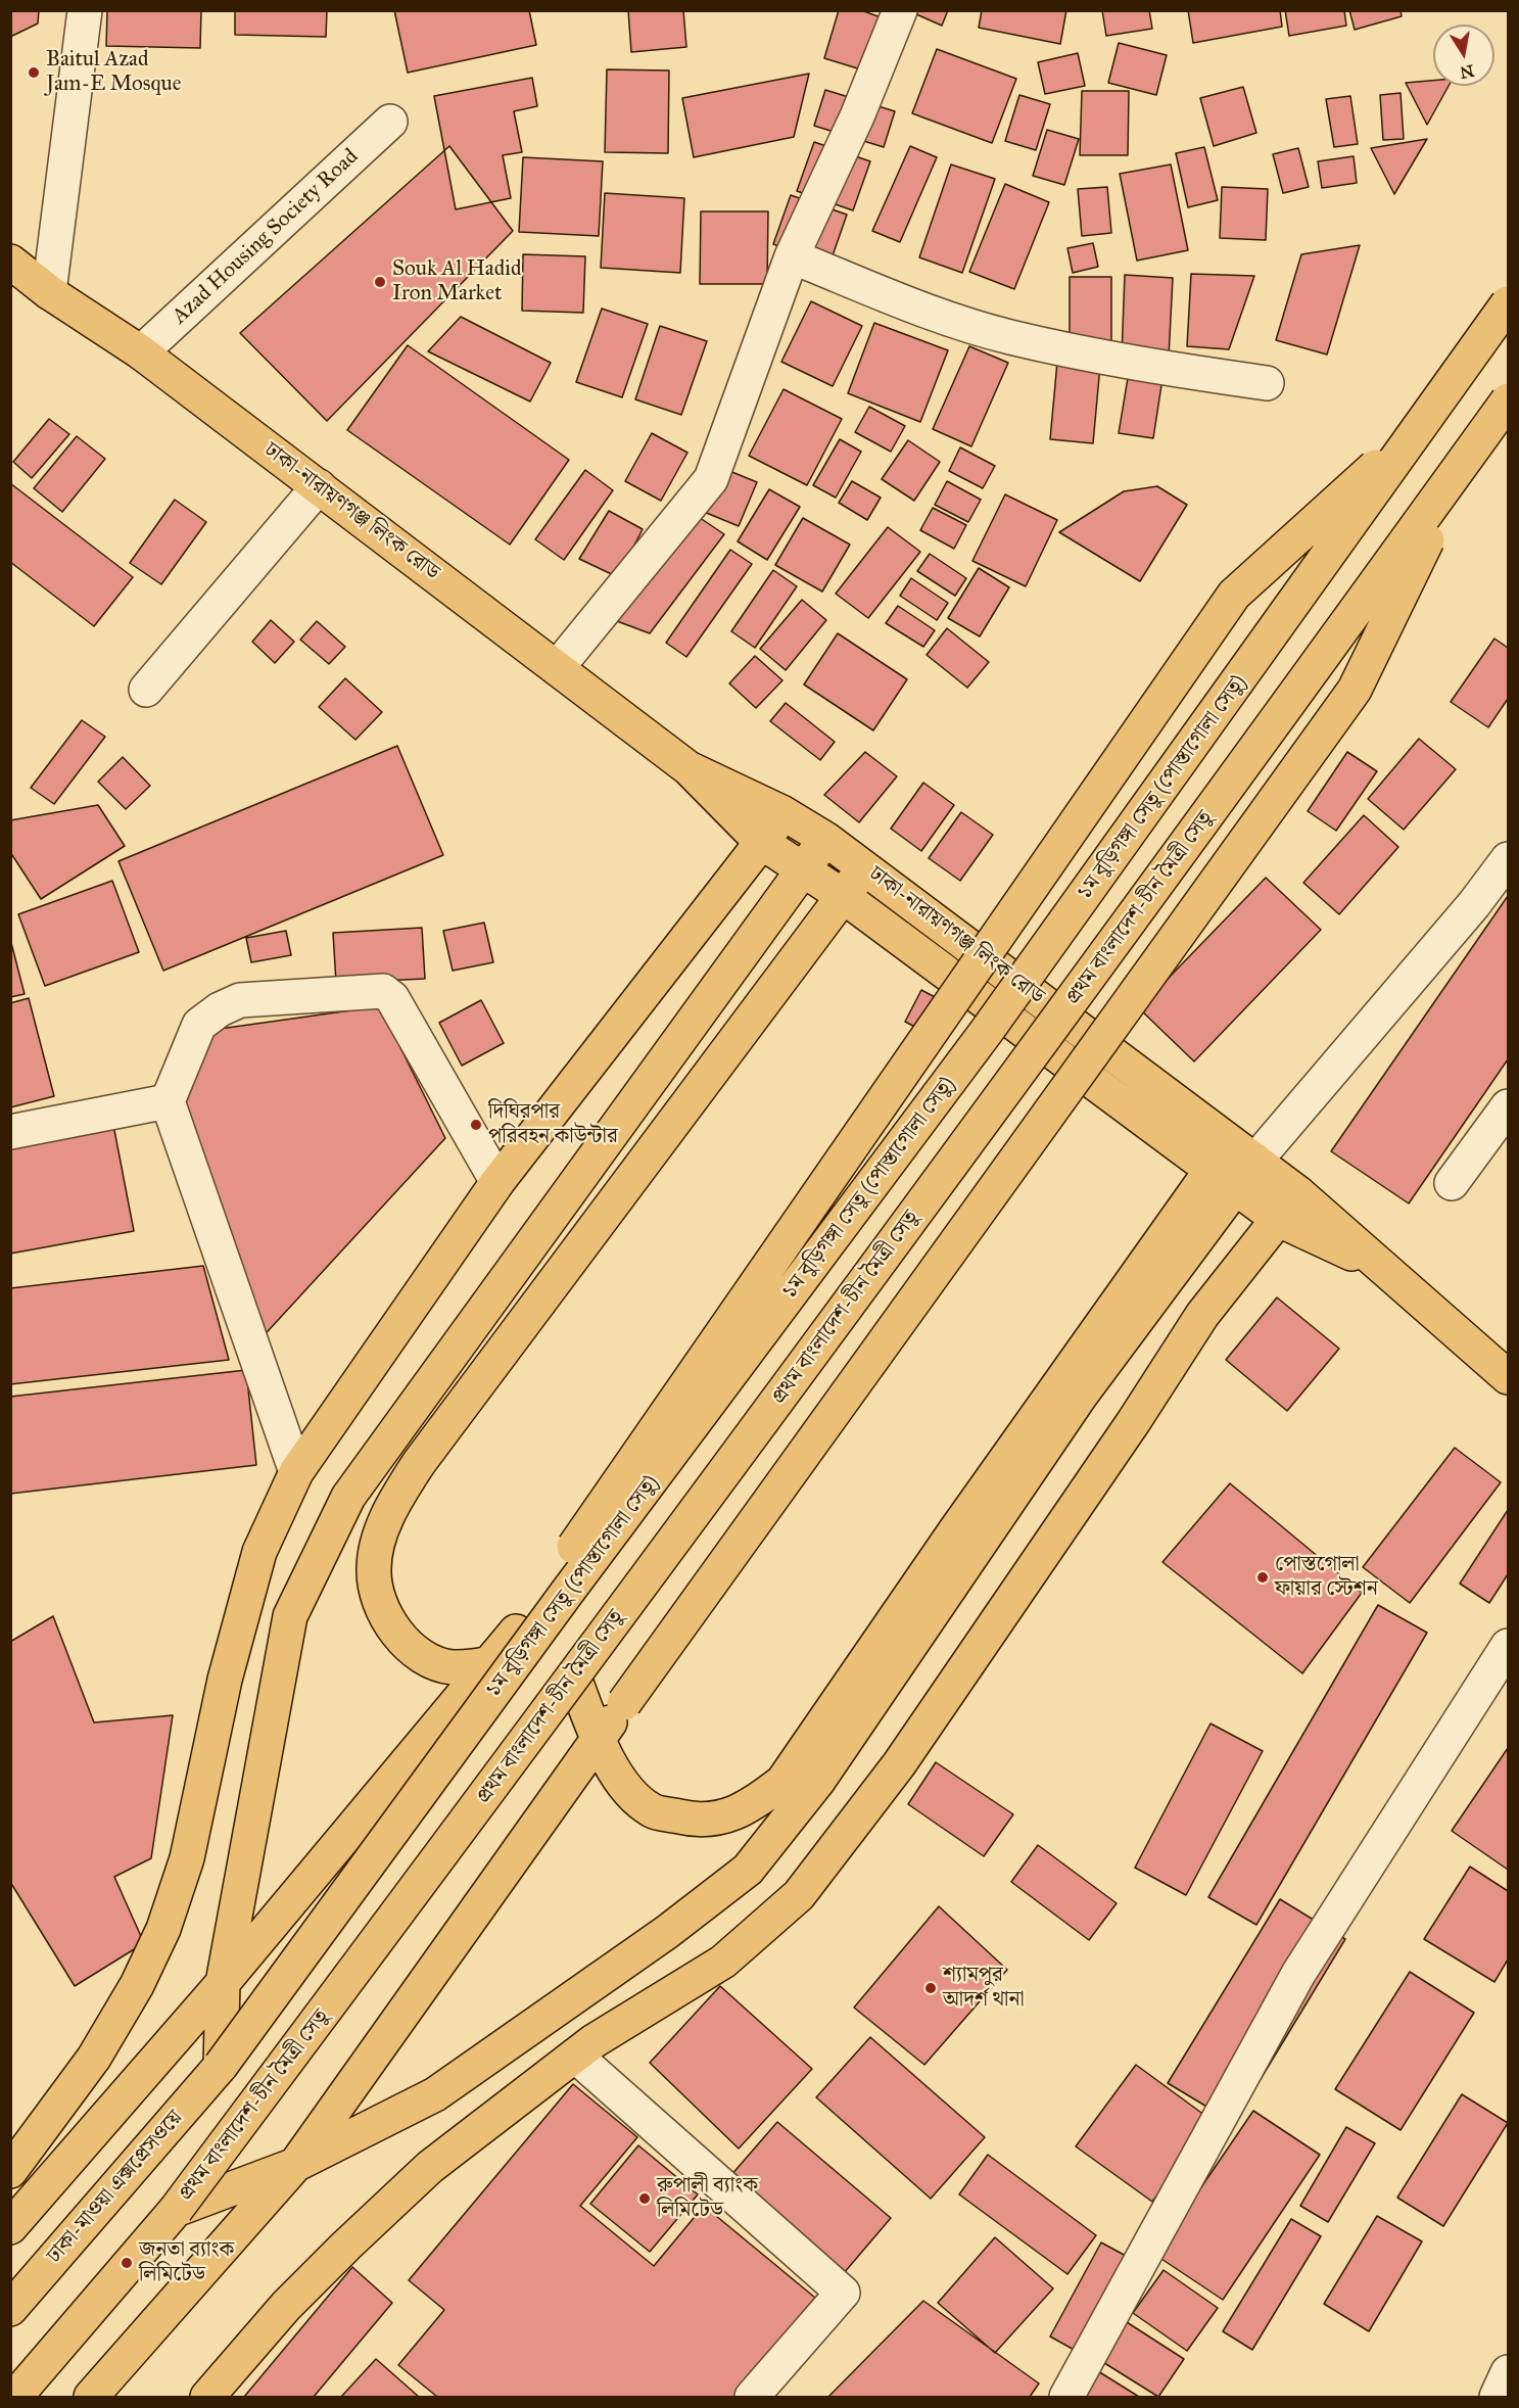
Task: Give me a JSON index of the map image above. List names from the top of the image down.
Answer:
{
  "streets": {
    "main road": [
      "ঢাকা-নারায়ণগঞ্জ লিংক রোড",
      "১ম বুড়িগঙ্গা সেতু (পোস্তাগোলা সেতু)",
      "প্রথম বাংলাদেশ-চীন মৈত্রী সেতু",
      "ঢাকা-মাওয়া এক্সপ্রেসওয়ে"
    ],
    "street": ["Azad Housing Society Road"]
  },
  "crossings": [
    ["Azad Housing Society Road", "ঢাকা-নারায়ণগঞ্জ লিংক রোড"],
    ["১ম বুড়িগঙ্গা সেতু (পোস্তাগোলা সেতু)", "ঢাকা-মাওয়া এক্সপ্রেসওয়ে"]
  ],
  "places": [
    "Baitul Azad Jam-E Mosque",
    "Souk Al Hadid Iron Market",
    "দিঘিরপার পরিবহন কাউন্টার",
    "পোস্তগোলা ফায়ার স্টেশন",
    "শ্যামপুর আদর্শ থানা",
    "রুপালী ব্যাংক লিমিটেড",
    "জনতা ব্যাংক লিমিটেড"
  ],
  "north": "bottom"
}
